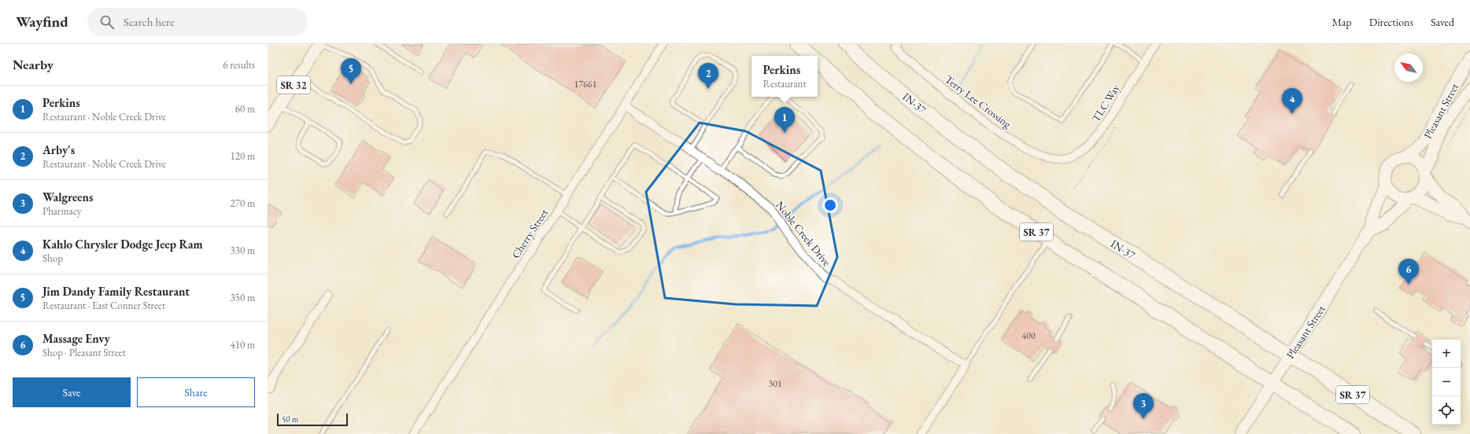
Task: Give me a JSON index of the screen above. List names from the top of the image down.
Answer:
{
  "streets": {
    "highway": ["IN-37", "SR 37"],
    "main road": ["SR 32"],
    "street": [
      "Terry Lee Crossing",
      "TLC Way",
      "Pleasant Street",
      "Cherry Street",
      "Noble Creek Drive"
    ]
  },
  "crossings": [
    ["Terry Lee Crossing", "TLC Way"],
    ["IN-37", "Pleasant Street"],
    ["Pleasant Street", "SR 37"],
    ["Cherry Street", "Noble Creek Drive"]
  ],
  "house_numbers": ["17661", "400", "301"],
  "scale_bar": "50 m",
  "north": "top left",
  "page": {
    "header": "Wayfind",
    "search": "Search here",
    "nav": ["Map", "Directions", "Saved"],
    "heading": ["Nearby", "6 results"],
    "popup": ["Perkins", "Restaurant"],
    "pins": [
      "5",
      "2",
      "4",
      "1",
      "6",
      "3"
    ],
    "list": [
      {
        "mark": "1",
        "name": "Perkins",
        "note": "Restaurant · Noble Creek Drive",
        "value": "60 m"
      },
      {
        "mark": "2",
        "name": "Arby's",
        "note": "Restaurant · Noble Creek Drive",
        "value": "120 m"
      },
      {
        "mark": "3",
        "name": "Walgreens",
        "note": "Pharmacy",
        "value": "270 m"
      },
      {
        "mark": "4",
        "name": "Kahlo Chrysler Dodge Jeep Ram",
        "note": "Shop",
        "value": "330 m"
      },
      {
        "mark": "5",
        "name": "Jim Dandy Family Restaurant",
        "note": "Restaurant · East Conner Street",
        "value": "350 m"
      },
      {
        "mark": "6",
        "name": "Massage Envy",
        "note": "Shop · Pleasant Street",
        "value": "410 m"
      }
    ],
    "map_buttons": ["+", "−"],
    "buttons": ["Save", "Share"],
    "scale": "50 m"
  }
}
